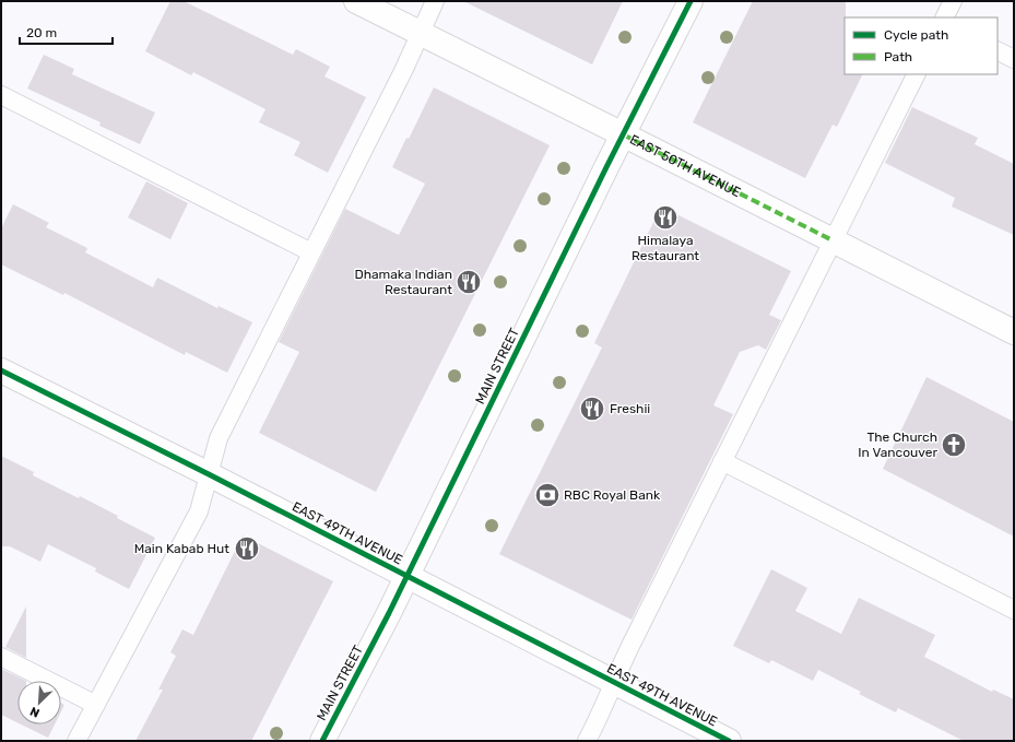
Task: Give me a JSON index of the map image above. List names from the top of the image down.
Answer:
{
  "streets": {
    "street": ["EAST 50TH AVENUE", "MAIN STREET", "EAST 49TH AVENUE"]
  },
  "crossings": [
    ["EAST 50TH AVENUE", "MAIN STREET"],
    ["MAIN STREET", "EAST 49TH AVENUE"]
  ],
  "places": {
    "restaurant": [
      "Himalaya Restaurant",
      "Dhamaka Indian Restaurant",
      "Freshii",
      "Main Kabab Hut"
    ],
    "church": ["The Church In Vancouver"],
    "bank": ["RBC Royal Bank"]
  },
  "legend": ["Cycle path", "Path"],
  "scale_bar": "20 m",
  "north": "bottom left"
}
